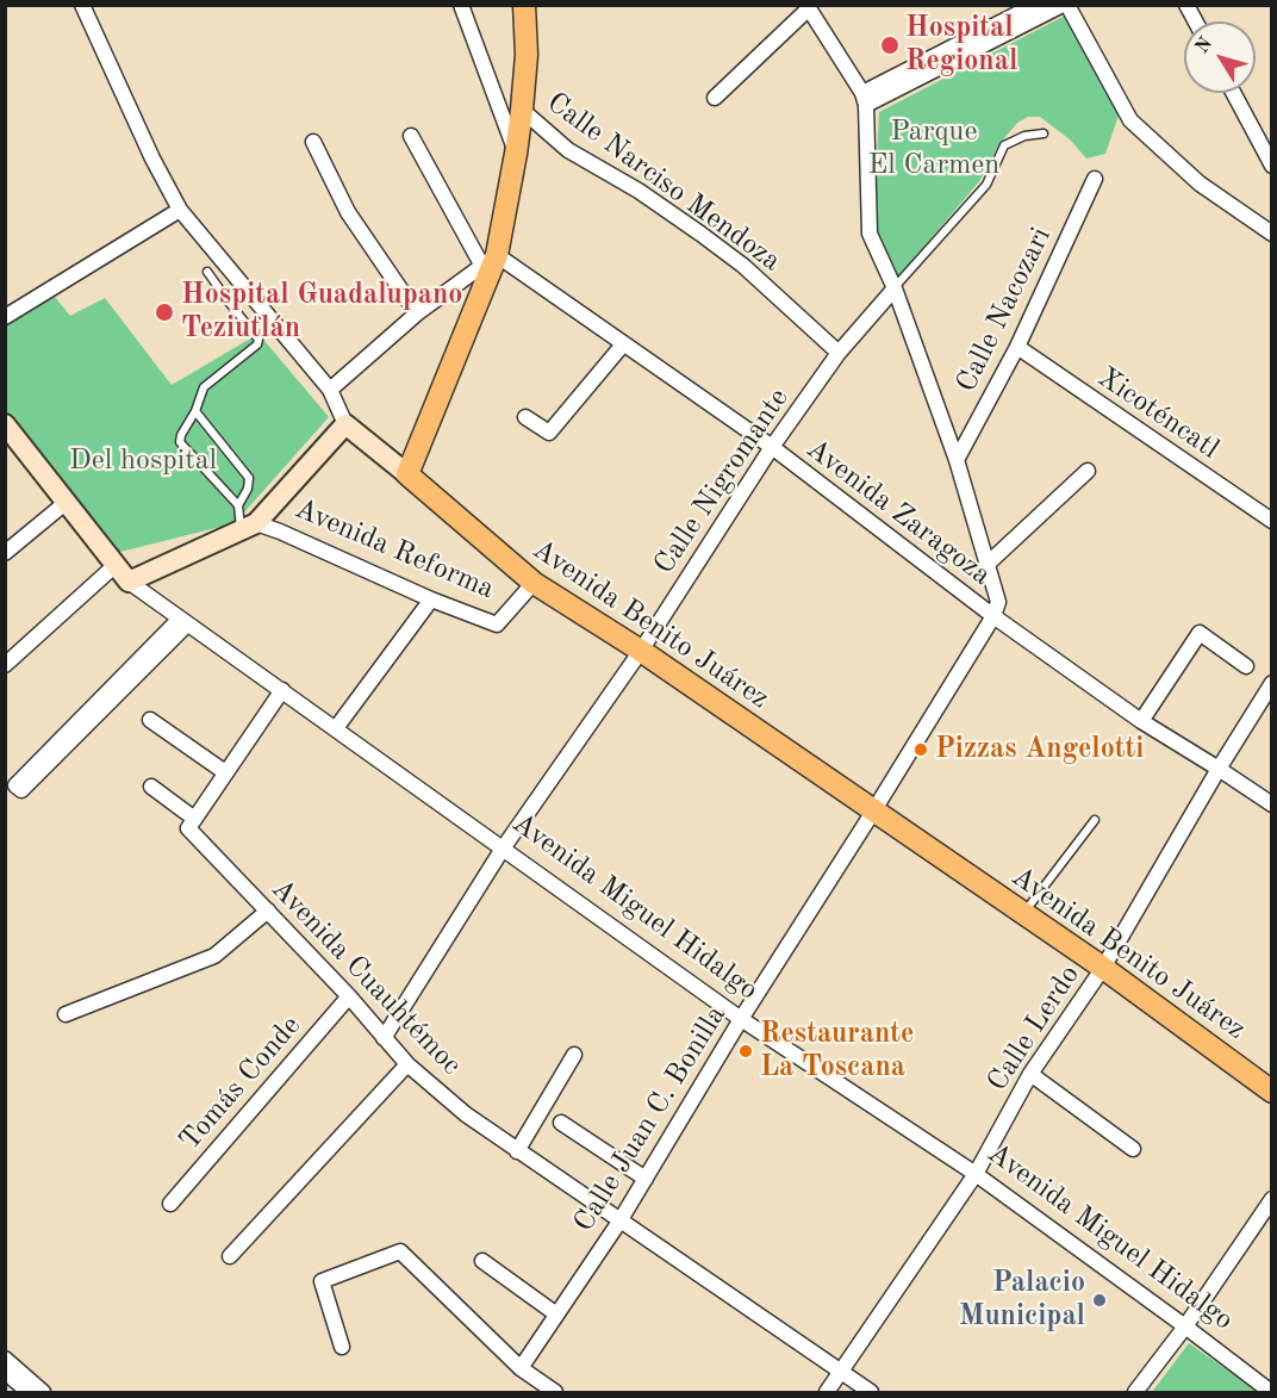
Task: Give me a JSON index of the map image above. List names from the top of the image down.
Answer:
{
  "streets": {
    "main road": ["Avenida Benito Juárez", "Avenida Miguel Hidalgo"],
    "street": [
      "Calle Narciso Mendoza",
      "Calle Nacozari",
      "Xicoténcatl",
      "Calle Nigromante",
      "Avenida Zaragoza",
      "Avenida Reforma",
      "Avenida Cuauhtémoc",
      "Calle Lerdo",
      "Tomás Conde",
      "Calle Juan C. Bonilla"
    ]
  },
  "crossings": [
    ["Calle Narciso Mendoza", "Calle Nigromante"],
    ["Calle Nacozari", "Xicoténcatl"],
    ["Calle Nigromante", "Avenida Zaragoza"],
    ["Calle Nigromante", "Avenida Benito Juárez"],
    ["Calle Nigromante", "Avenida Miguel Hidalgo"],
    ["Calle Nigromante", "Avenida Cuauhtémoc"],
    ["Avenida Zaragoza", "Calle Lerdo"],
    ["Avenida Zaragoza", "Calle Juan C. Bonilla"],
    ["Avenida Reforma", "Avenida Benito Juárez"],
    ["Avenida Benito Juárez", "Calle Lerdo"],
    ["Avenida Benito Juárez", "Calle Juan C. Bonilla"],
    ["Avenida Miguel Hidalgo", "Calle Lerdo"],
    ["Avenida Miguel Hidalgo", "Calle Juan C. Bonilla"],
    ["Avenida Cuauhtémoc", "Calle Lerdo"],
    ["Avenida Cuauhtémoc", "Tomás Conde"],
    ["Avenida Cuauhtémoc", "Calle Juan C. Bonilla"]
  ],
  "parks": ["Parque El Carmen", "Del hospital"],
  "places": [
    "Hospital Regional",
    "Hospital Guadalupano Teziutlán",
    "Pizzas Angelotti",
    "Restaurante La Toscana",
    "Palacio Municipal"
  ],
  "north": "top left"
}
